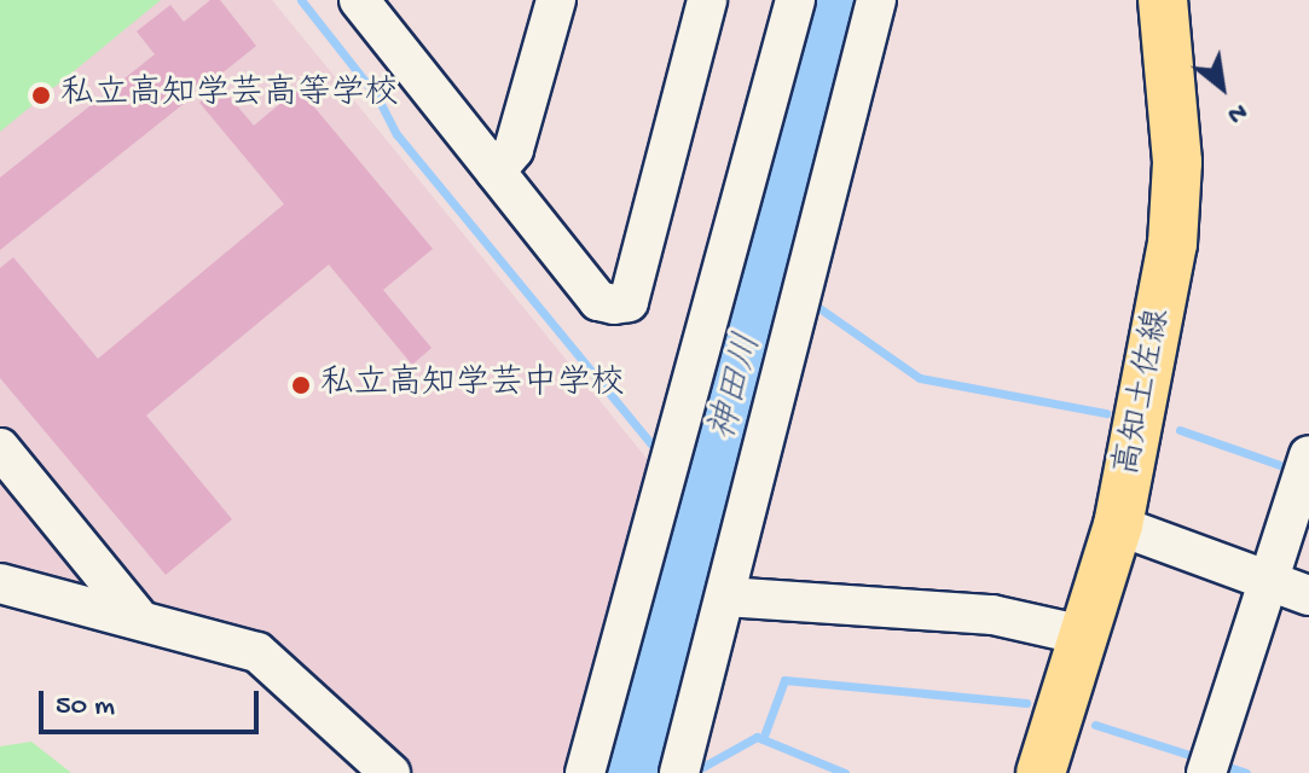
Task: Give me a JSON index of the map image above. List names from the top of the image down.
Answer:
{
  "streets": {
    "main road": ["高知土佐線"]
  },
  "water": ["神田川"],
  "places": ["私立高知学芸高等学校", "私立高知学芸中学校"],
  "scale_bar": "50 m",
  "north": "bottom right"
}
